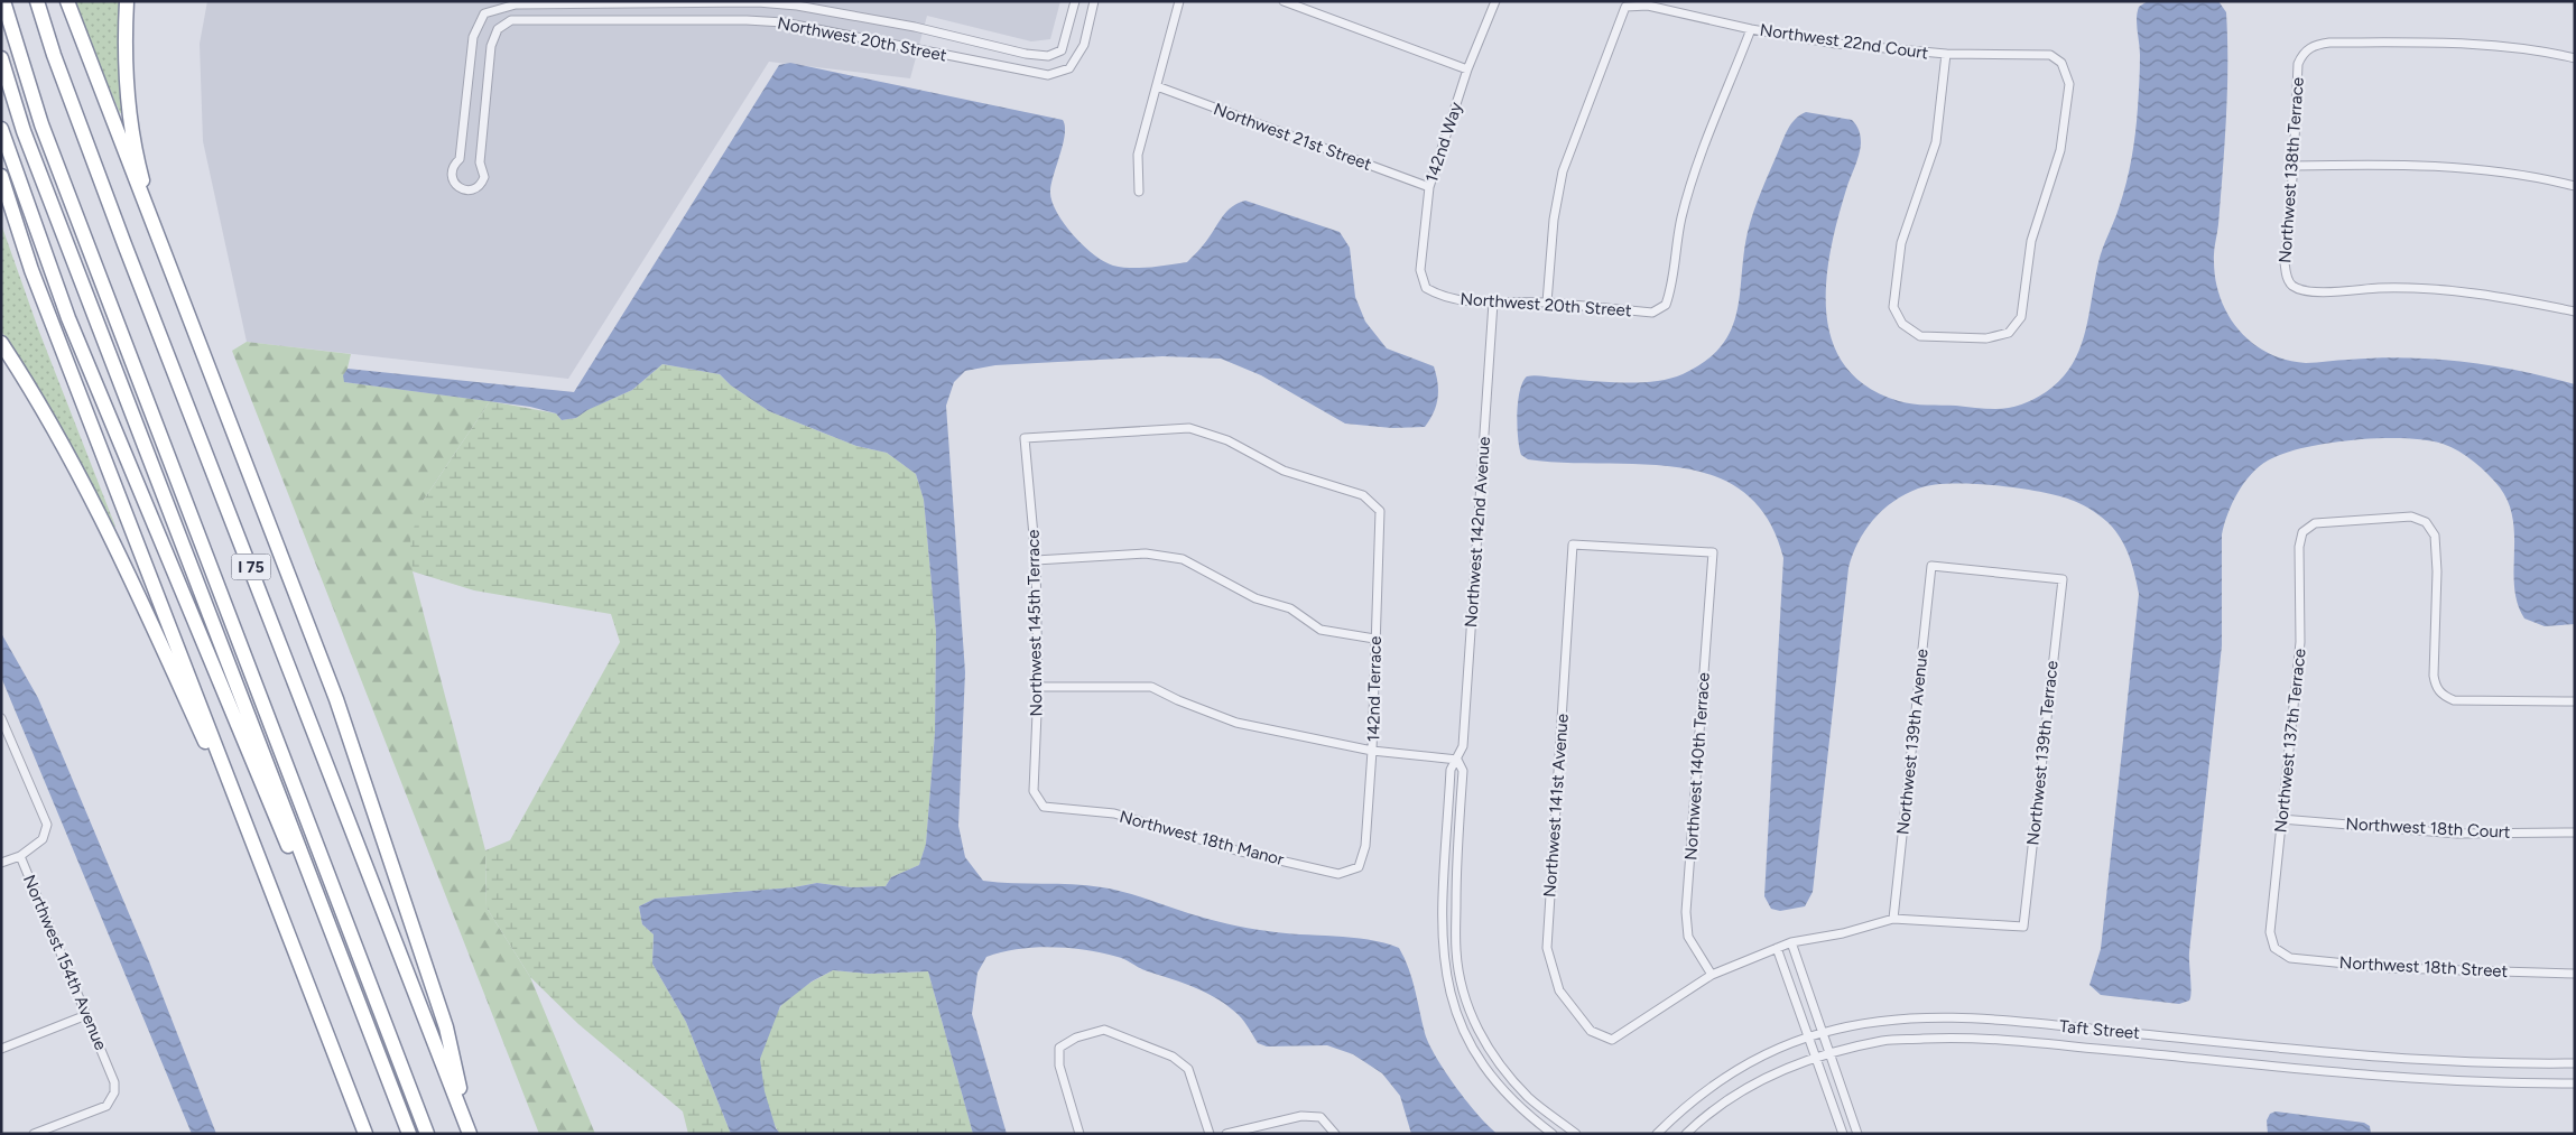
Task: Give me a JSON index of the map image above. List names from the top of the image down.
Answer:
{
  "streets": {
    "highway": ["I 75"],
    "street": [
      "Northwest 20th Street",
      "Northwest 22nd Court",
      "Northwest 21st Street",
      "142nd Way",
      "Northwest 138th Terrace",
      "Northwest 142nd Avenue",
      "Northwest 145th Terrace",
      "142nd Terrace",
      "Northwest 137th Terrace",
      "Northwest 139th Avenue",
      "Northwest 139th Terrace",
      "Northwest 140th Terrace",
      "Northwest 141st Avenue",
      "Northwest 18th Court",
      "Northwest 18th Manor",
      "Northwest 154th Avenue",
      "Northwest 18th Street",
      "Taft Street"
    ]
  },
  "crossings": [
    ["Northwest 20th Street", "Northwest 22nd Court"],
    ["Northwest 20th Street", "142nd Way"],
    ["Northwest 20th Street", "Northwest 142nd Avenue"],
    ["Northwest 21st Street", "142nd Way"],
    ["Northwest 145th Terrace", "142nd Terrace"],
    ["Northwest 145th Terrace", "Northwest 18th Manor"],
    ["142nd Terrace", "Northwest 18th Manor"],
    ["Northwest 137th Terrace", "Northwest 18th Court"],
    ["Northwest 137th Terrace", "Northwest 18th Street"],
    ["Northwest 139th Avenue", "Northwest 139th Terrace"],
    ["Northwest 140th Terrace", "Northwest 141st Avenue"]
  ]
}
